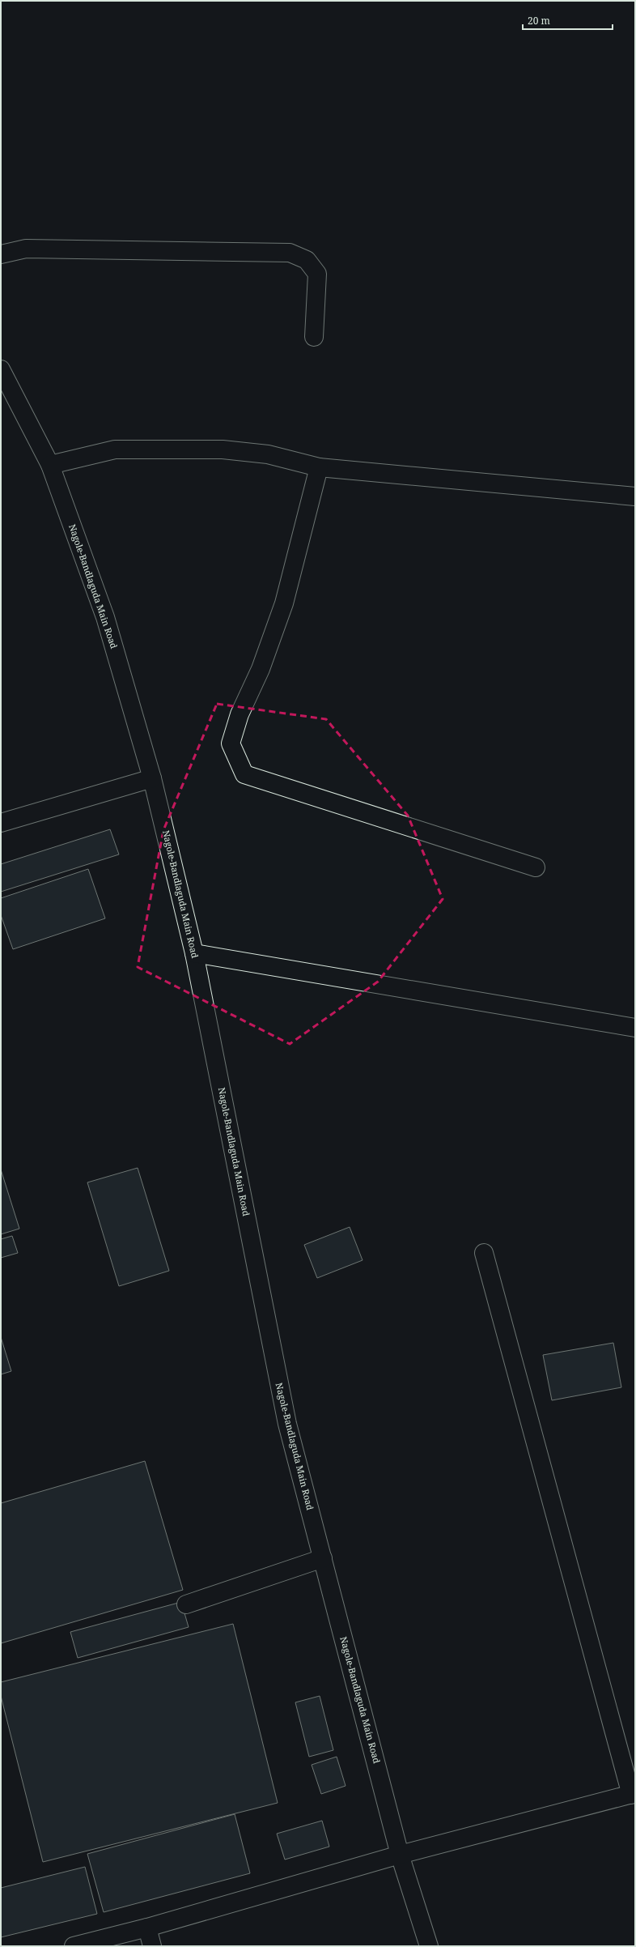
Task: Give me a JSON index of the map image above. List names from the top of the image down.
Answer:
{
  "streets": {
    "street": ["Nagole-Bandlaguda Main Road"]
  },
  "scale_bar": "20 m"
}
